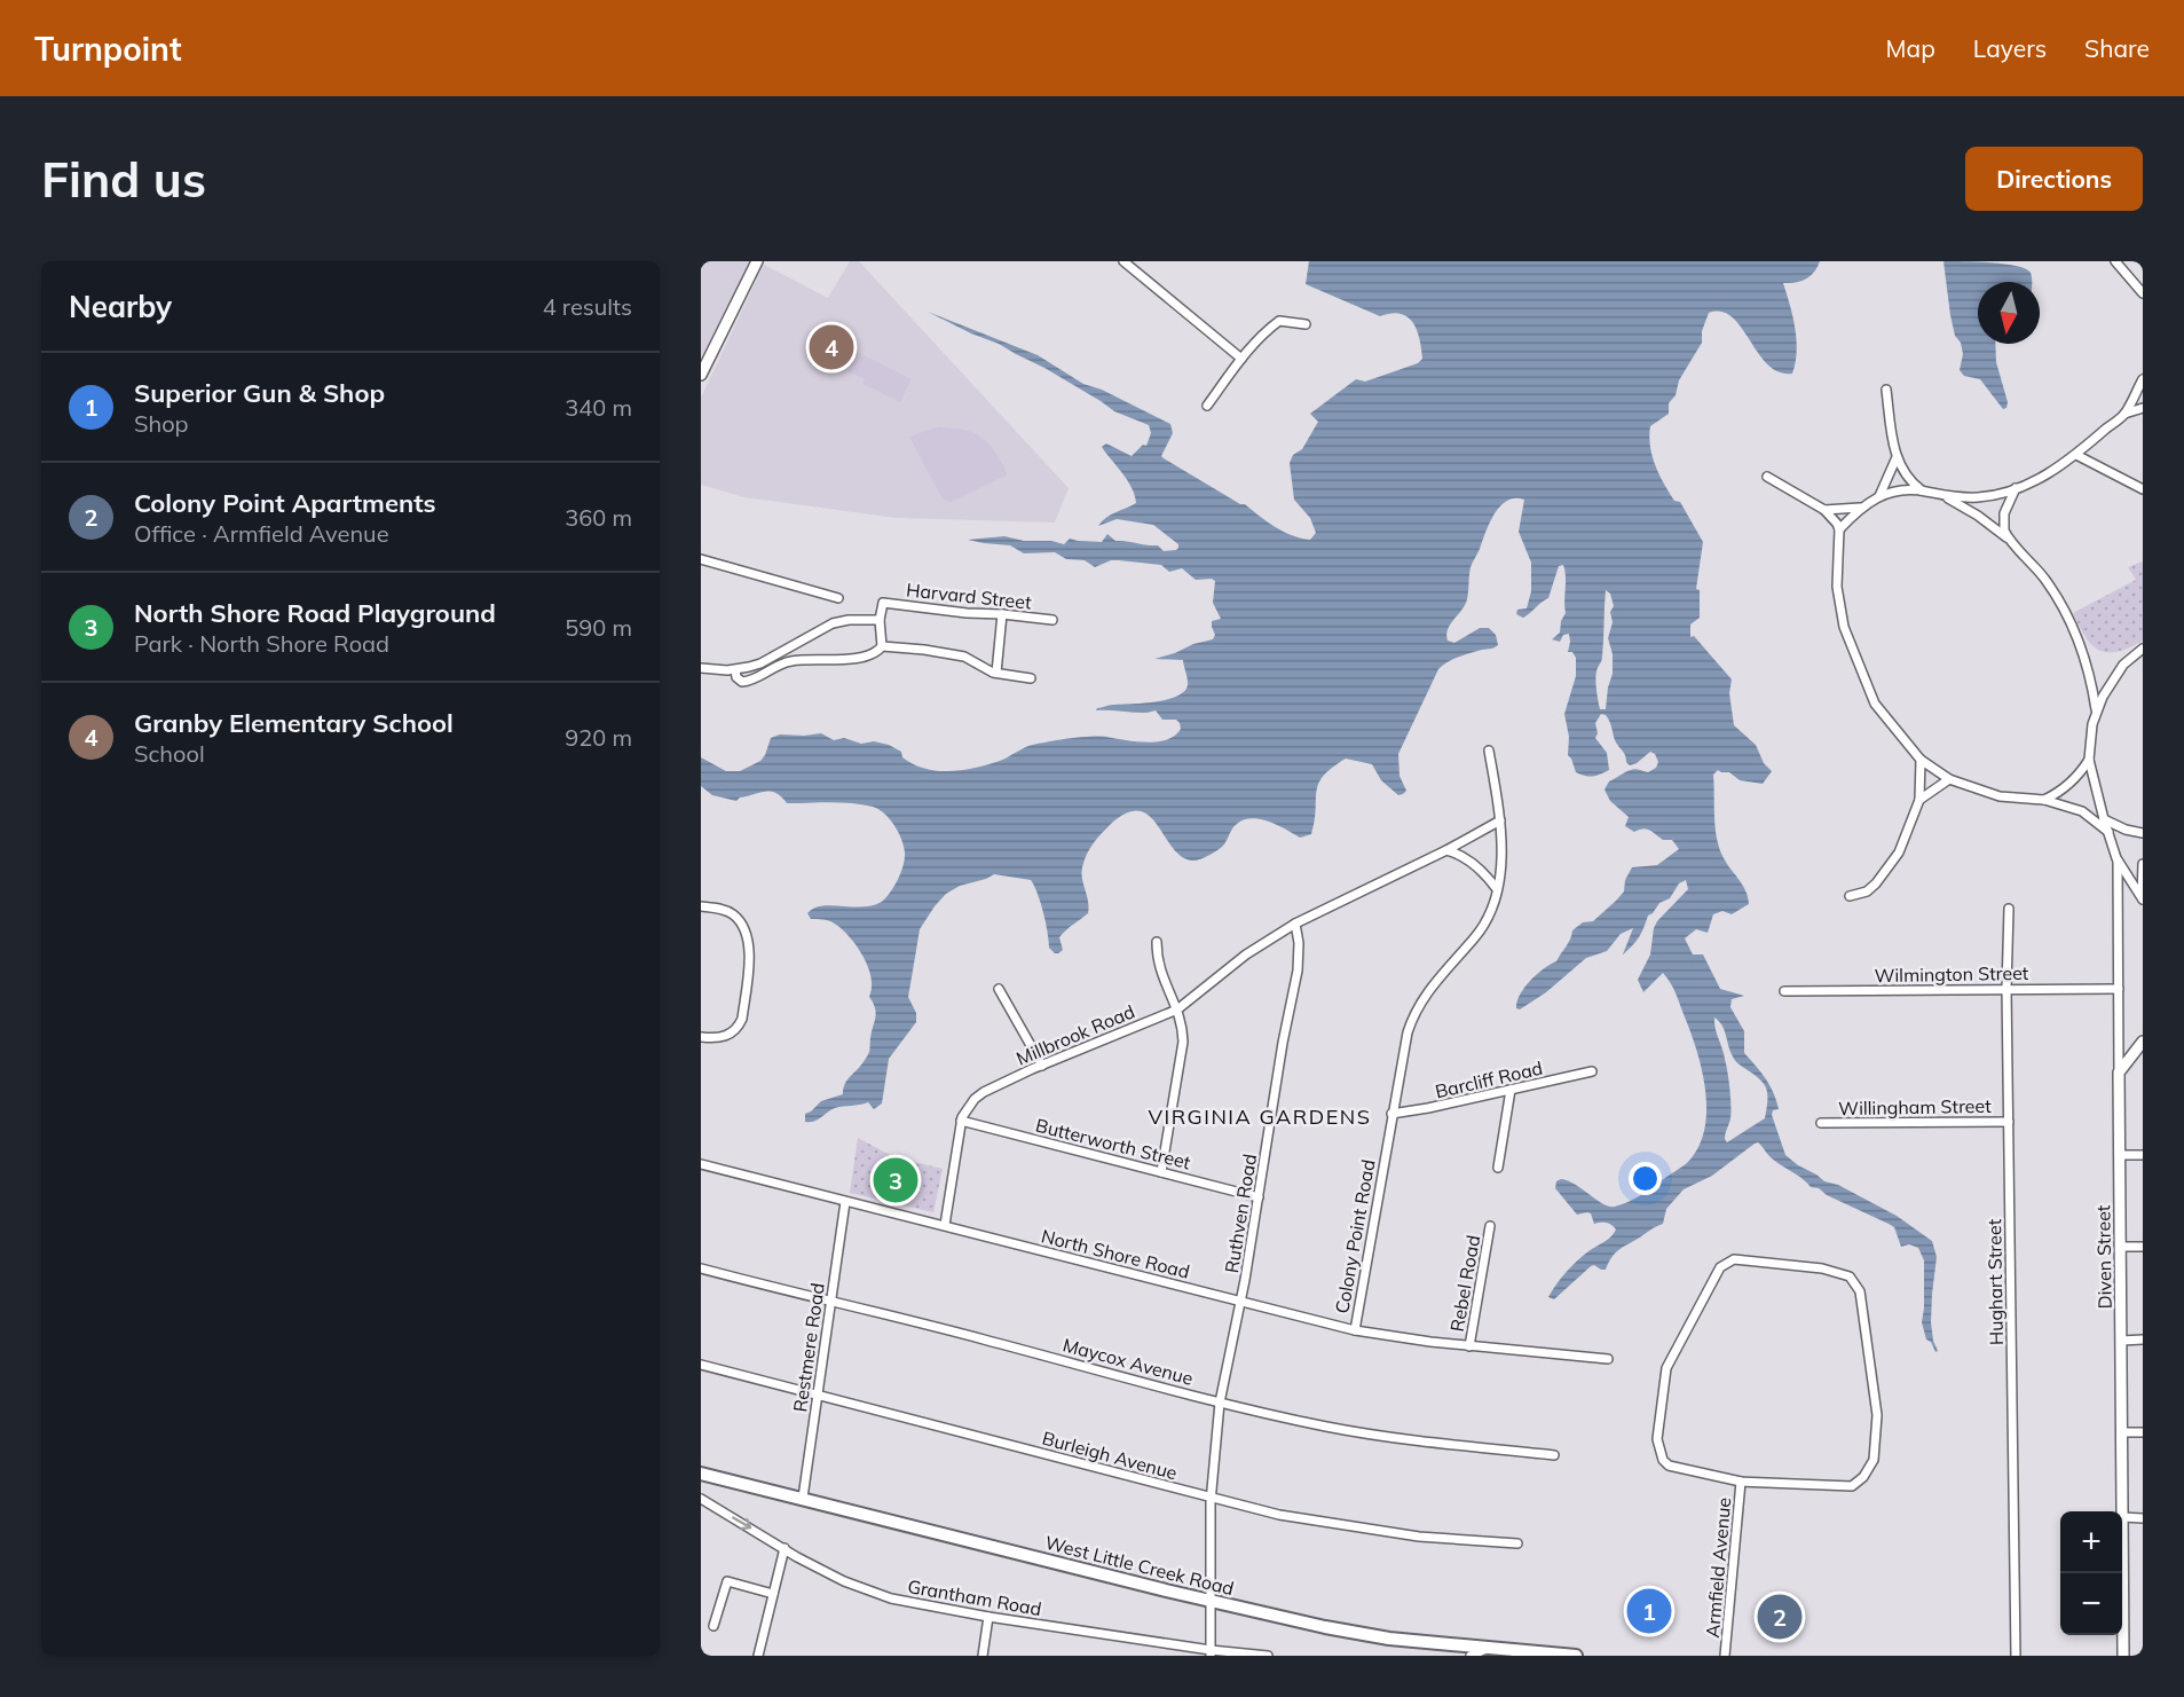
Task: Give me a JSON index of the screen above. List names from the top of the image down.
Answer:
{
  "streets": {
    "main road": ["West Little Creek Road"],
    "street": [
      "Harvard Street",
      "Wilmington Street",
      "Millbrook Road",
      "Barcliff Road",
      "Willingham Street",
      "Butterworth Street",
      "Ruthven Road",
      "Colony Point Road",
      "North Shore Road",
      "Diven Street",
      "Hughart Street",
      "Rebel Road",
      "Restmere Road",
      "Maycox Avenue",
      "Burleigh Avenue",
      "Armfield Avenue",
      "Grantham Road"
    ]
  },
  "crossings": [
    ["Wilmington Street", "Diven Street"],
    ["Wilmington Street", "Hughart Street"],
    ["Millbrook Road", "Butterworth Street"],
    ["Millbrook Road", "Ruthven Road"],
    ["Barcliff Road", "Colony Point Road"],
    ["Willingham Street", "Hughart Street"],
    ["Butterworth Street", "Ruthven Road"],
    ["Ruthven Road", "North Shore Road"],
    ["Ruthven Road", "Maycox Avenue"],
    ["Ruthven Road", "Burleigh Avenue"],
    ["Ruthven Road", "West Little Creek Road"],
    ["Ruthven Road", "Grantham Road"],
    ["Colony Point Road", "North Shore Road"],
    ["North Shore Road", "Rebel Road"],
    ["North Shore Road", "Restmere Road"],
    ["Restmere Road", "Maycox Avenue"],
    ["Restmere Road", "Burleigh Avenue"],
    ["Restmere Road", "West Little Creek Road"]
  ],
  "districts": ["VIRGINIA GARDENS"],
  "north": "bottom",
  "page": {
    "header": "Turnpoint",
    "nav": ["Map", "Layers", "Share"],
    "buttons": "Directions",
    "title": "Find us",
    "heading": ["Nearby", "4 results"],
    "pins": [
      "4",
      "3",
      "1",
      "2"
    ],
    "list": [
      {
        "mark": "1",
        "name": "Superior Gun & Shop",
        "note": "Shop",
        "value": "340 m"
      },
      {
        "mark": "2",
        "name": "Colony Point Apartments",
        "note": "Office · Armfield Avenue",
        "value": "360 m"
      },
      {
        "mark": "3",
        "name": "North Shore Road Playground",
        "note": "Park · North Shore Road",
        "value": "590 m"
      },
      {
        "mark": "4",
        "name": "Granby Elementary School",
        "note": "School",
        "value": "920 m"
      }
    ],
    "map_buttons": ["+", "−"]
  }
}
